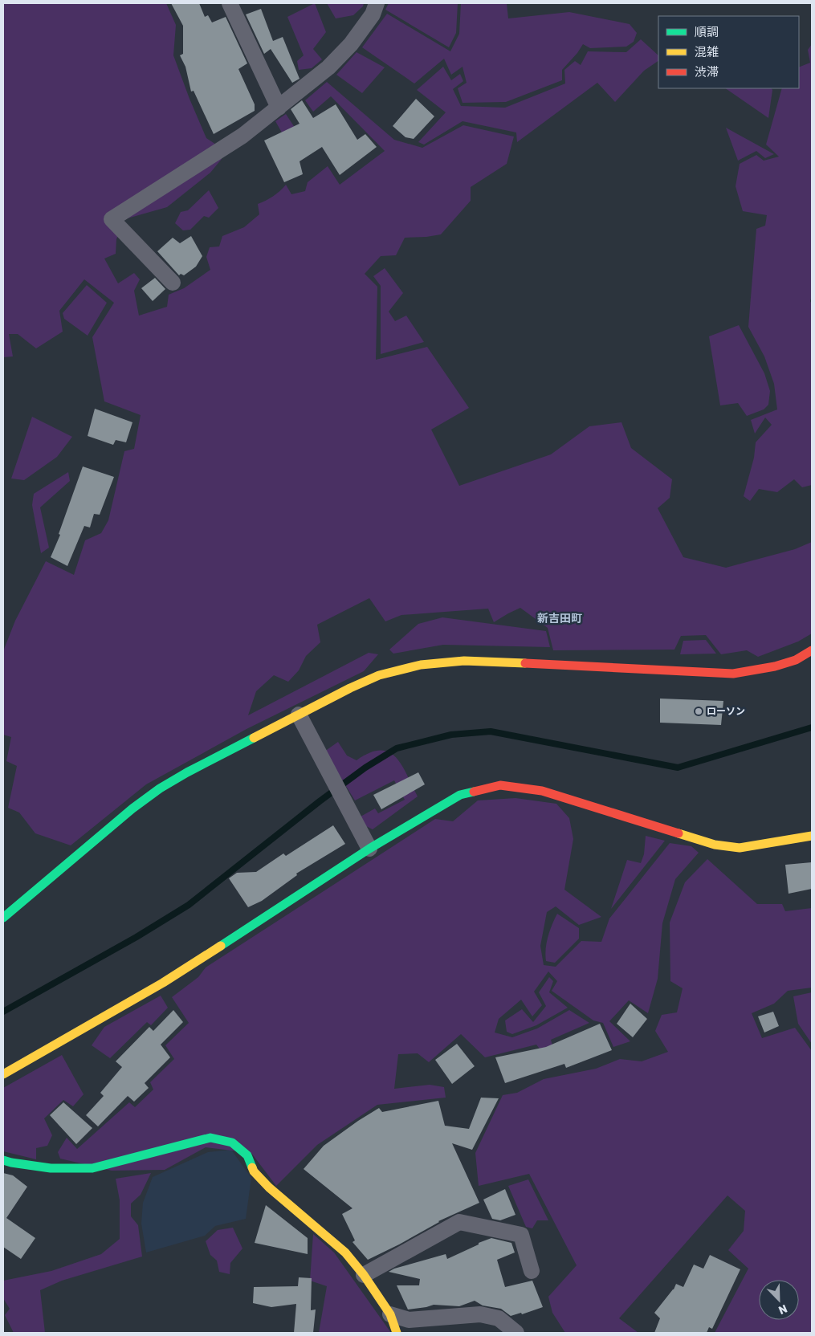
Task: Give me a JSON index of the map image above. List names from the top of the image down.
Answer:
{
  "districts": ["新吉田町"],
  "places": ["ローソン"],
  "legend": ["順調", "混雑", "渋滞"],
  "north": "bottom right"
}
